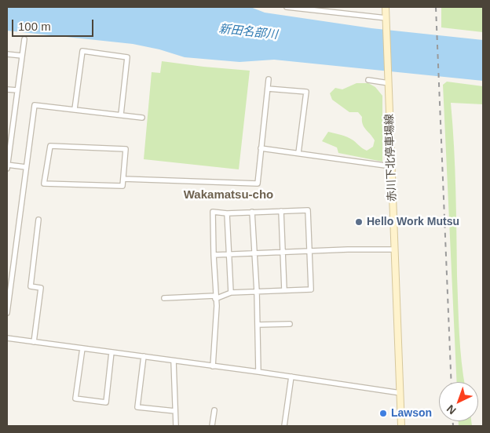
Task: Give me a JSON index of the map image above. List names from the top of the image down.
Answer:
{
  "streets": {
    "main road": ["赤川下北停車場線"]
  },
  "districts": ["Wakamatsu-cho"],
  "water": ["新田名部川"],
  "places": ["Hello Work Mutsu", "Lawson"],
  "scale_bar": "100 m",
  "north": "bottom left"
}
